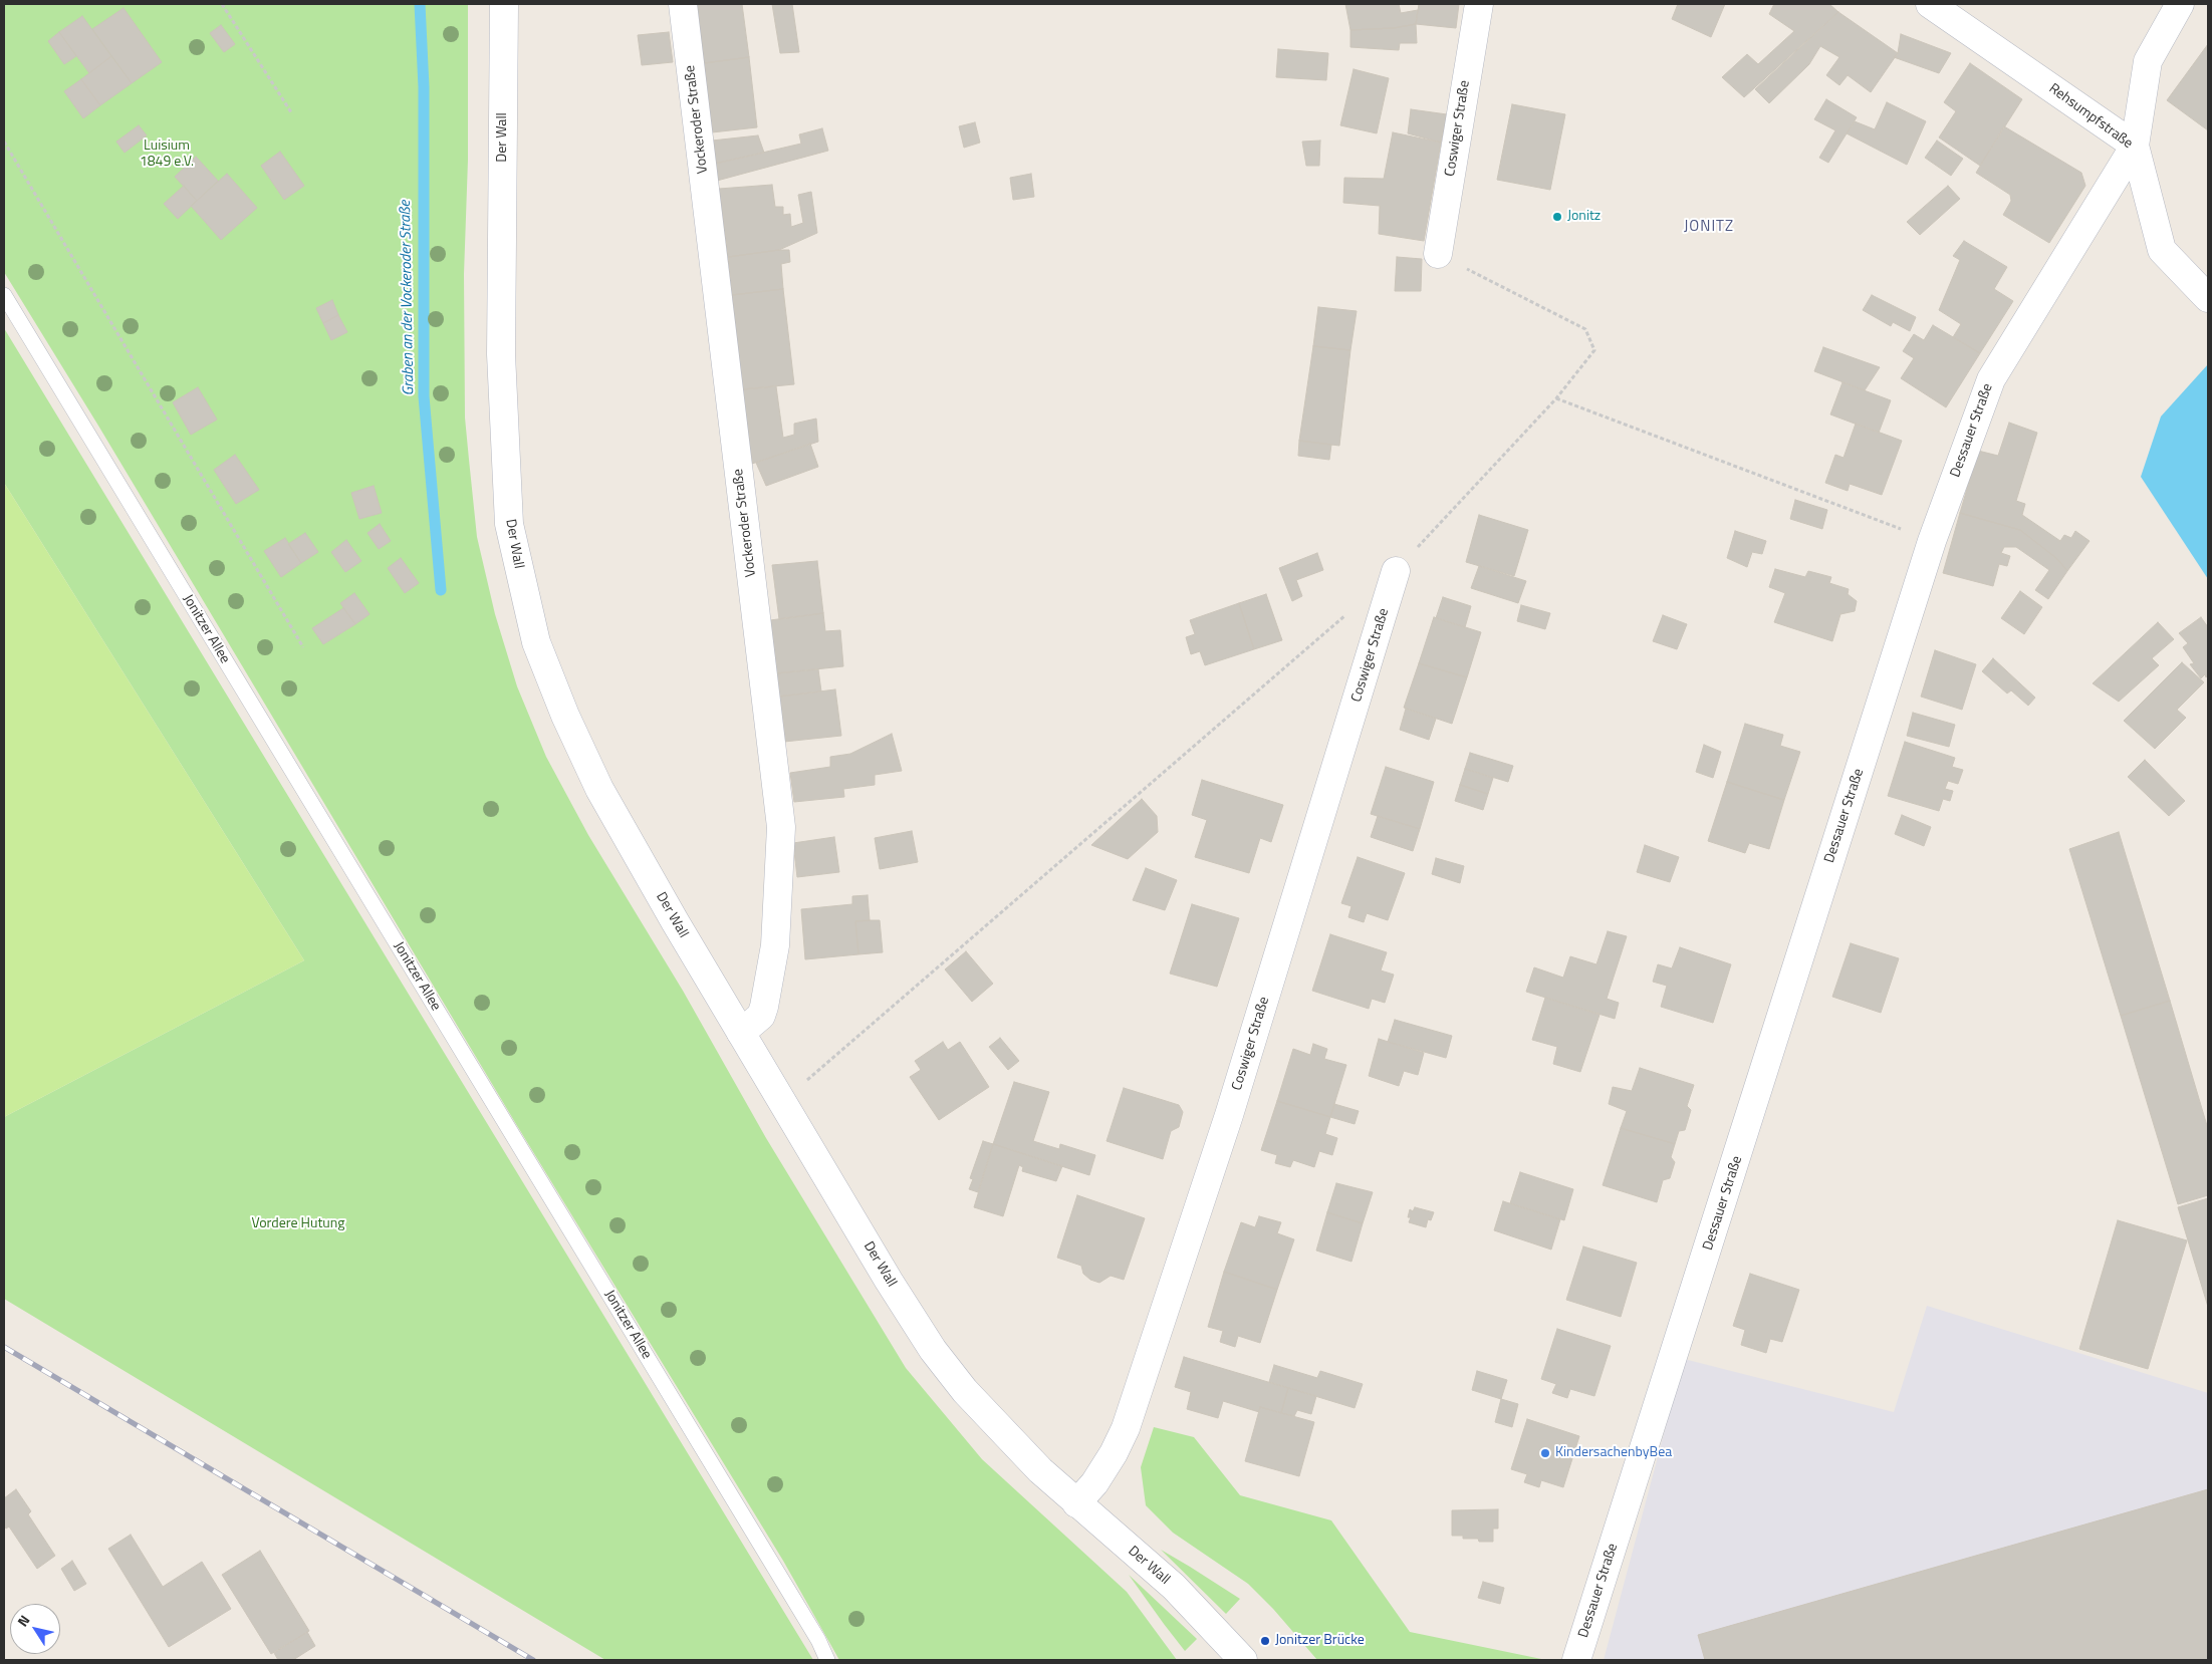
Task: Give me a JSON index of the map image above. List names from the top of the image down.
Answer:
{
  "streets": {
    "street": [
      "Rehsumpfstraße",
      "Vockeroder Straße",
      "Coswiger Straße",
      "Der Wall",
      "Dessauer Straße"
    ],
    "lane": ["Jonitzer Allee"]
  },
  "crossings": [
    ["Rehsumpfstraße", "Dessauer Straße"],
    ["Vockeroder Straße", "Der Wall"],
    ["Coswiger Straße", "Der Wall"]
  ],
  "districts": ["JONITZ"],
  "water": ["Graben an der Vockeroder Straße"],
  "parks": ["Luisium 1849 e.V.", "Vordere Hutung"],
  "places": ["Jonitz", "KindersachenbyBea", "Jonitzer Brücke"],
  "north": "top left"
}
